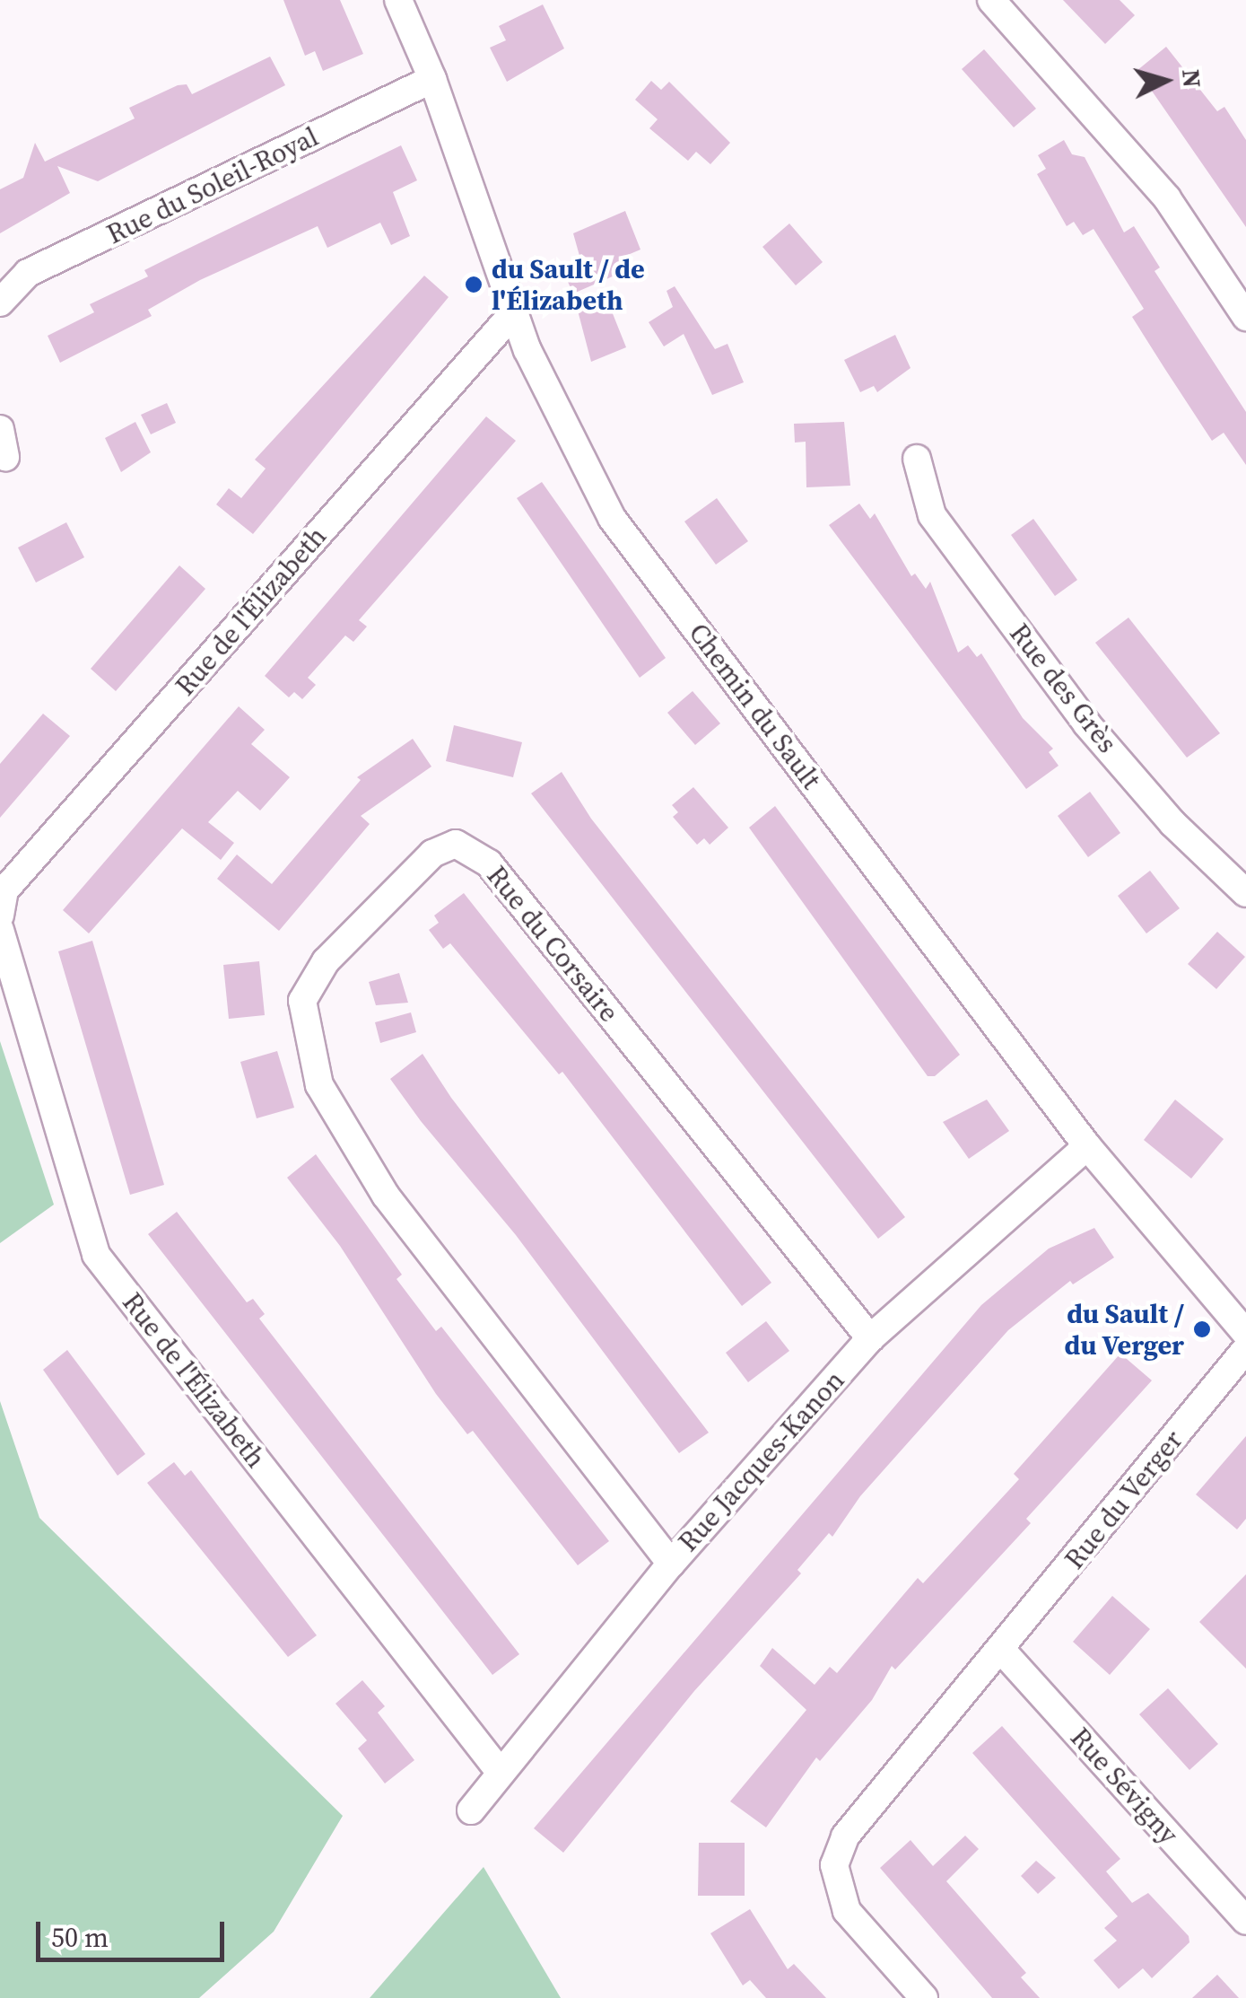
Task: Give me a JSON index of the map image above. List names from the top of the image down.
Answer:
{
  "streets": {
    "street": [
      "Rue du Soleil-Royal",
      "Rue de l'Élizabeth",
      "Rue des Grès",
      "Chemin du Sault",
      "Rue du Corsaire",
      "Rue Jacques-Kanon",
      "Rue du Verger",
      "Rue Sévigny"
    ]
  },
  "crossings": [
    ["Rue du Soleil-Royal", "Chemin du Sault"],
    ["Rue de l'Élizabeth", "Chemin du Sault"],
    ["Rue de l'Élizabeth", "Rue Jacques-Kanon"],
    ["Chemin du Sault", "Rue Jacques-Kanon"],
    ["Rue du Corsaire", "Rue Jacques-Kanon"],
    ["Rue du Verger", "Rue Sévigny"]
  ],
  "places": ["du Sault / de l'Élizabeth", "du Sault / du Verger"],
  "scale_bar": "50 m",
  "north": "right"
}
